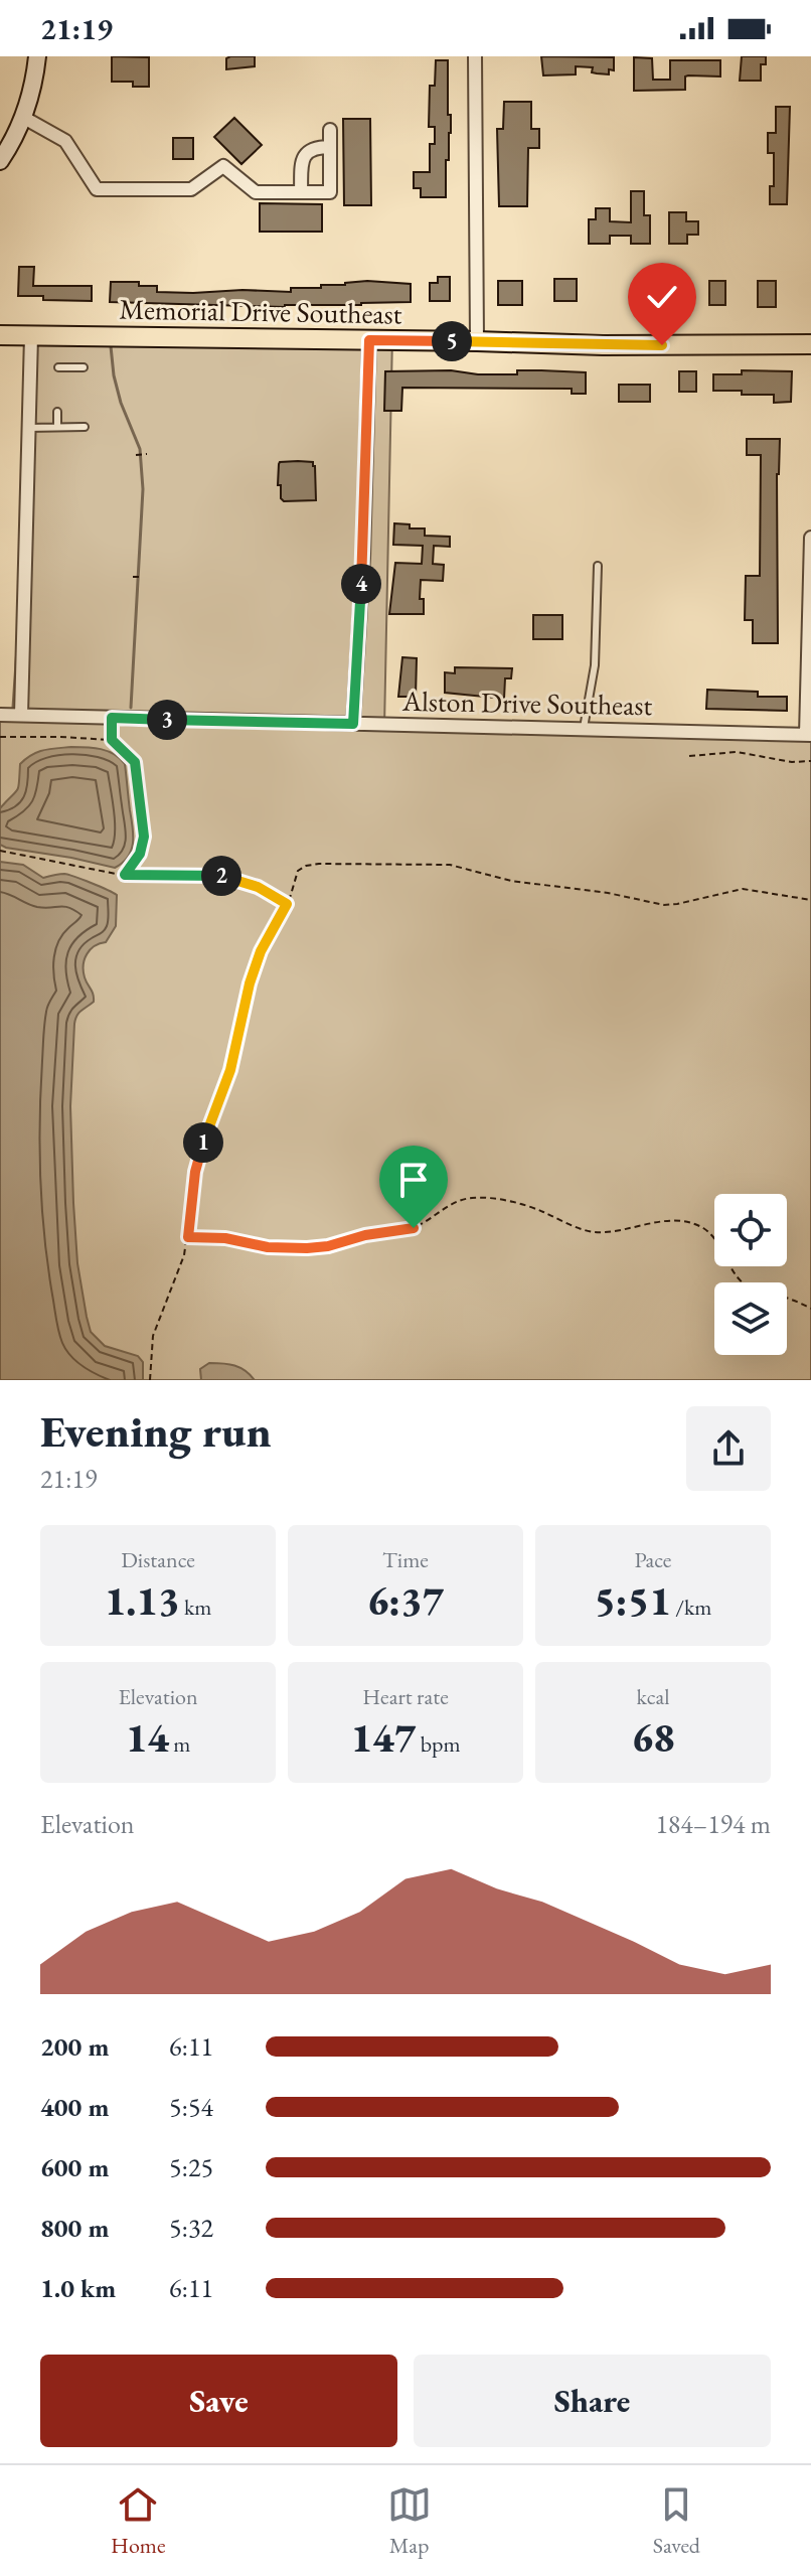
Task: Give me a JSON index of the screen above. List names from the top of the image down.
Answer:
{
  "streets": {
    "main road": ["Memorial Drive Southeast"],
    "street": ["Alston Drive Southeast"]
  },
  "page": {
    "status": "21:19",
    "pins": [
      "5",
      "4",
      "3",
      "2",
      "1"
    ],
    "heading": ["Evening run", "21:19"],
    "stats": [
      ["Distance", "1.13 km"],
      ["Time", "6:37"],
      ["Pace", "5:51 /km"],
      ["Elevation", "14 m"],
      ["Heart rate", "147 bpm"],
      ["kcal", "68"]
    ],
    "chart": ["Elevation", "184–194 m"],
    "list": [
      {
        "name": "200 m",
        "note": "6:11"
      },
      {
        "name": "400 m",
        "note": "5:54"
      },
      {
        "name": "600 m",
        "note": "5:25"
      },
      {
        "name": "800 m",
        "note": "5:32"
      },
      {
        "name": "1.0 km",
        "note": "6:11"
      }
    ],
    "buttons": ["Save", "Share"],
    "tabs": ["Home", "Map", "Saved"]
  }
}
